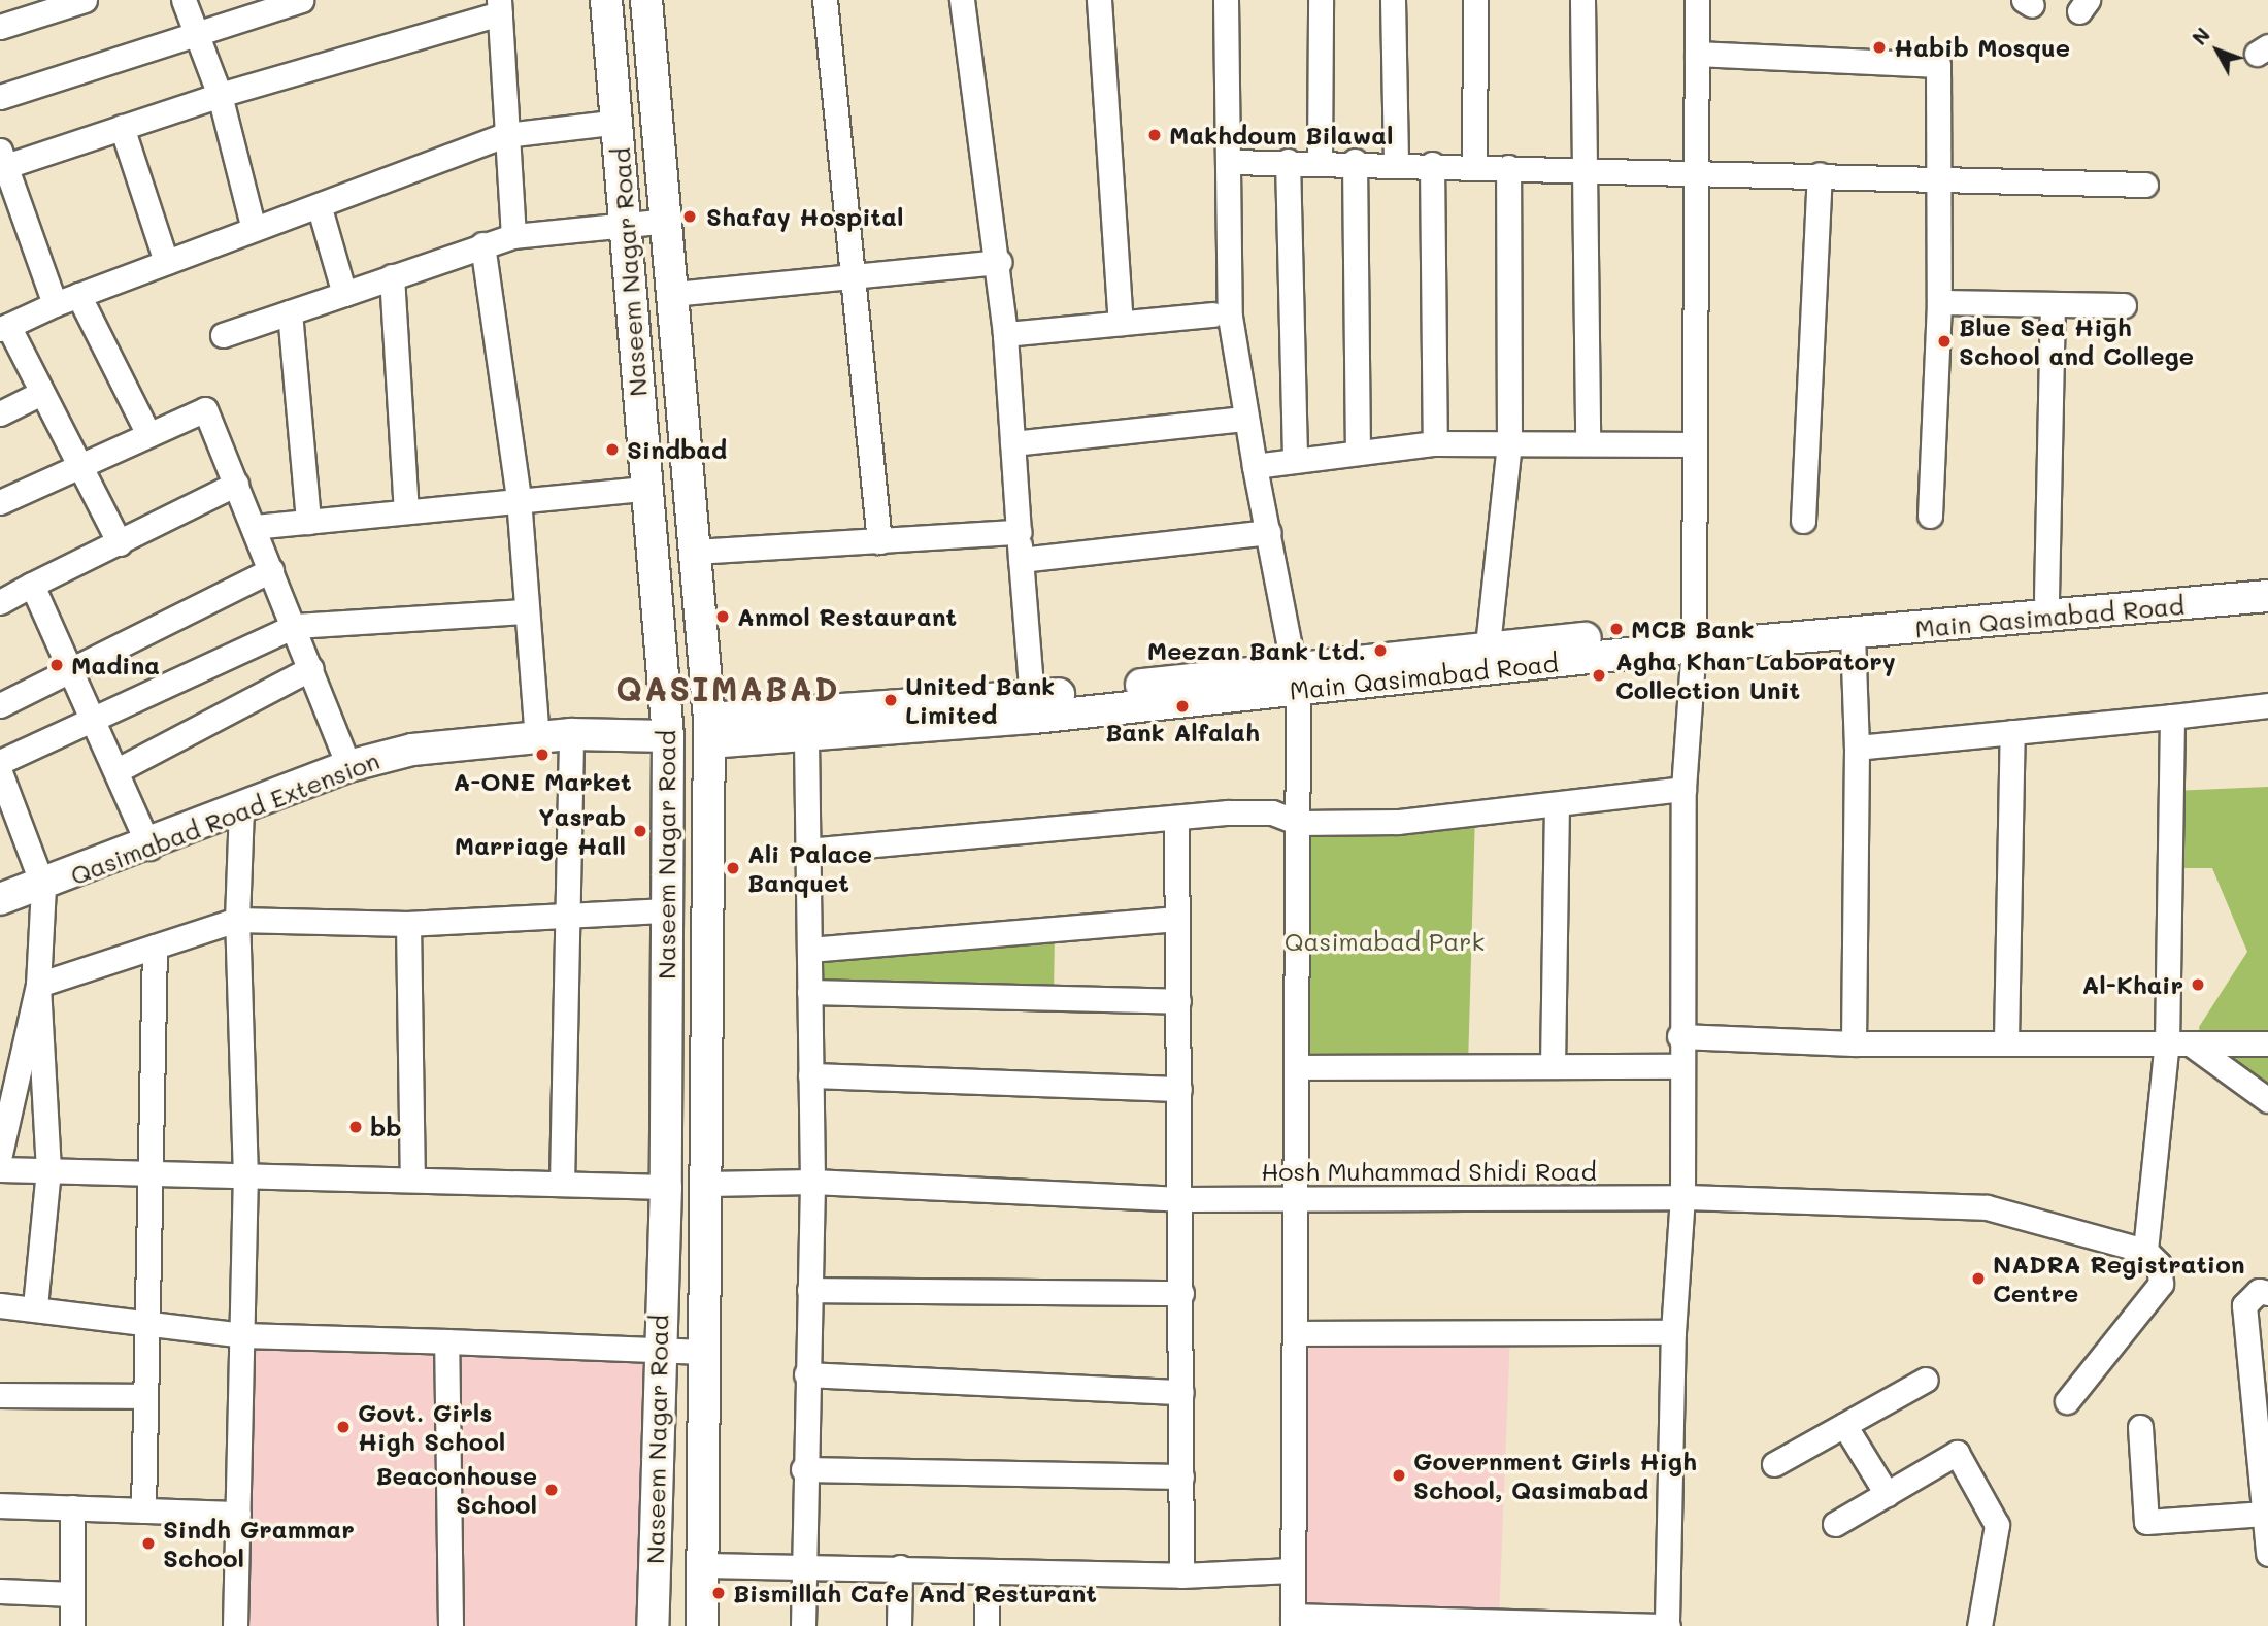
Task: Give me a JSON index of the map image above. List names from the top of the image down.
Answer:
{
  "streets": {
    "main road": ["Naseem Nagar Road", "Main Qasimabad Road", "Qasimabad Road Extension"],
    "street": ["Hosh Muhammad Shidi Road"]
  },
  "crossings": [
    ["Naseem Nagar Road", "Main Qasimabad Road"],
    ["Naseem Nagar Road", "Qasimabad Road Extension"],
    ["Naseem Nagar Road", "Hosh Muhammad Shidi Road"]
  ],
  "districts": ["QASIMABAD"],
  "parks": ["Qasimabad Park"],
  "places": [
    "Habib Mosque",
    "Makhdoum Bilawal",
    "Shafay Hospital",
    "Blue Sea High School and College",
    "Sindbad",
    "Anmol Restaurant",
    "MCB Bank",
    "Meezan Bank Ltd.",
    "Madina",
    "Agha Khan Laboratory Collection Unit",
    "United Bank Limited",
    "Bank Alfalah",
    "A-ONE Market",
    "Yasrab Marriage Hall",
    "Ali Palace Banquet",
    "Al-Khair",
    "bb",
    "NADRA Registration Centre",
    "Govt. Girls High School",
    "Government Girls High School, Qasimabad",
    "Beaconhouse School",
    "Sindh Grammar School",
    "Bismillah Cafe And Resturant"
  ],
  "north": "top left"
}
